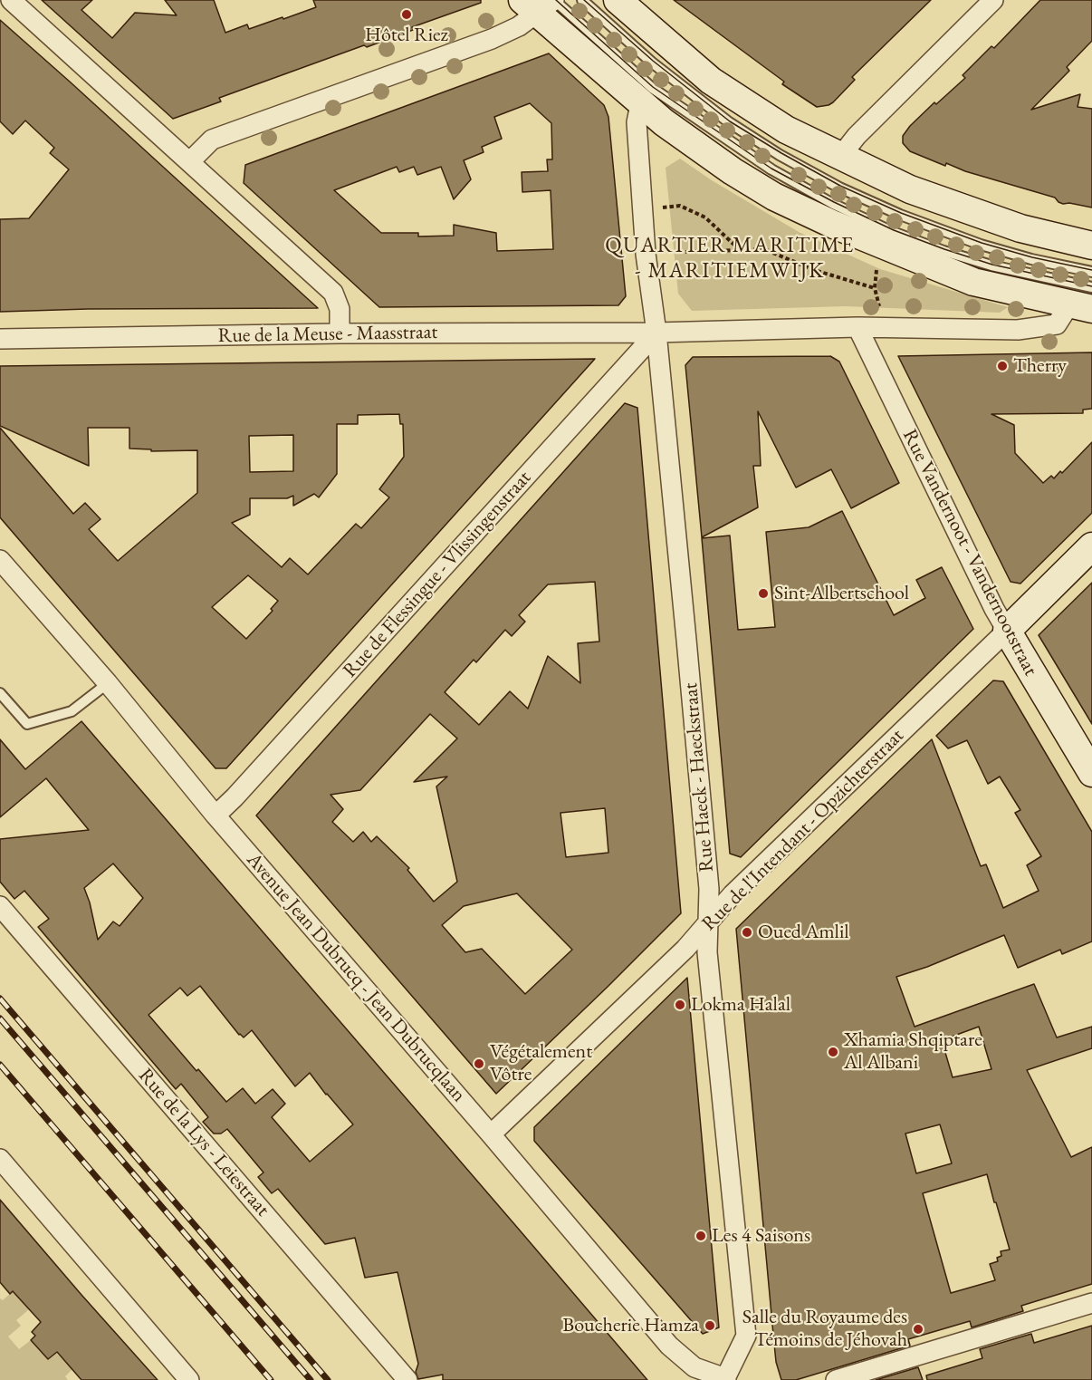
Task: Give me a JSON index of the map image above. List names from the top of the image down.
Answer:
{
  "streets": {
    "main road": ["Rue Vandernoot - Vandernootstraat", "Rue de l'Intendant - Opzichterstraat"],
    "street": [
      "Rue de la Meuse - Maasstraat",
      "Rue de Flessingue - Vlissingenstraat",
      "Rue Haeck - Haeckstraat",
      "Avenue Jean Dubrucq - Jean Dubrucqlaan",
      "Rue de la Lys - Leiestraat"
    ]
  },
  "crossings": [
    ["Rue de la Meuse - Maasstraat", "Rue Vandernoot - Vandernootstraat"],
    ["Rue de la Meuse - Maasstraat", "Rue de Flessingue - Vlissingenstraat"],
    ["Rue de la Meuse - Maasstraat", "Rue Haeck - Haeckstraat"],
    ["Rue Vandernoot - Vandernootstraat", "Rue de l'Intendant - Opzichterstraat"],
    ["Rue de Flessingue - Vlissingenstraat", "Rue Haeck - Haeckstraat"],
    ["Rue de Flessingue - Vlissingenstraat", "Avenue Jean Dubrucq - Jean Dubrucqlaan"],
    ["Rue Haeck - Haeckstraat", "Rue de l'Intendant - Opzichterstraat"],
    ["Rue Haeck - Haeckstraat", "Avenue Jean Dubrucq - Jean Dubrucqlaan"],
    ["Rue de l'Intendant - Opzichterstraat", "Avenue Jean Dubrucq - Jean Dubrucqlaan"]
  ],
  "districts": ["QUARTIER MARITIME - MARITIEMWIJK"],
  "places": [
    "Hôtel Riez",
    "Therry",
    "Sint-Albertschool",
    "Oued Amlil",
    "Lokma Halal",
    "Xhamia Shqiptare Al Albani",
    "Végétalement Vôtre",
    "Les 4 Saisons",
    "Boucherie Hamza",
    "Salle du Royaume des Témoins de Jéhovah"
  ]
}
